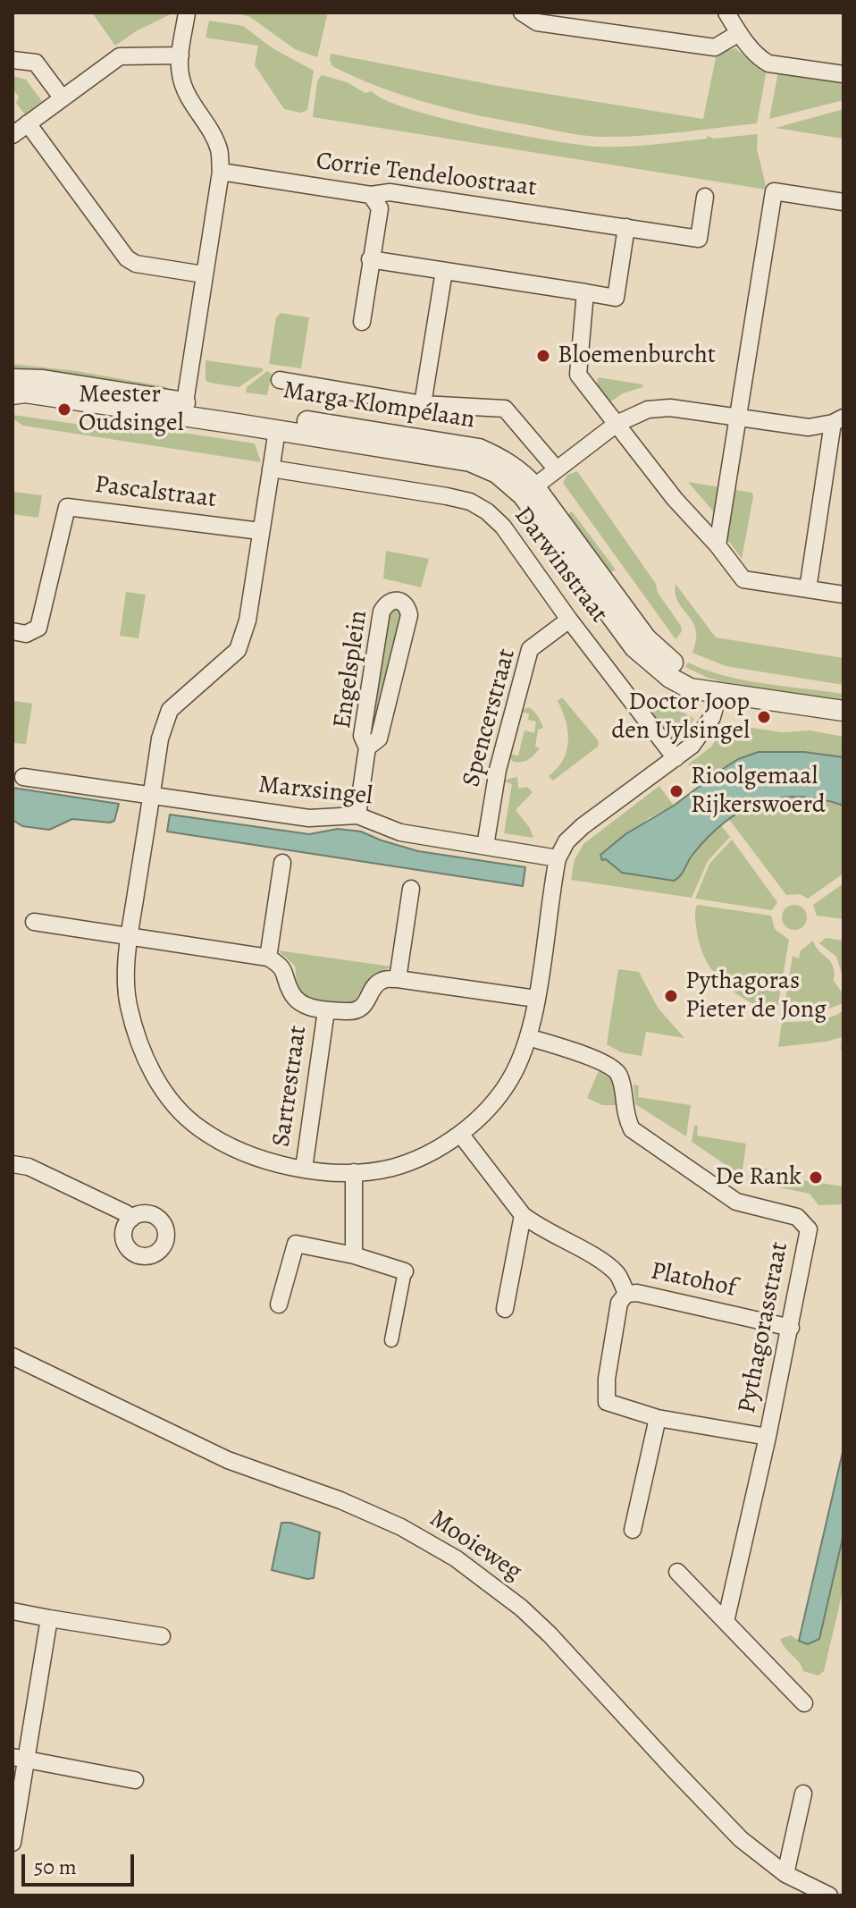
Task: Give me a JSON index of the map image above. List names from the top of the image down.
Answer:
{
  "streets": {
    "street": [
      "Corrie Tendeloostraat",
      "Marga Klompélaan",
      "Pascalstraat",
      "Darwinstraat",
      "Engelsplein",
      "Spencerstraat",
      "Marxsingel",
      "Sartrestraat",
      "Platohof",
      "Pythagorasstraat",
      "Mooieweg"
    ]
  },
  "crossings": [
    ["Darwinstraat", "Spencerstraat"],
    ["Engelsplein", "Marxsingel"],
    ["Spencerstraat", "Marxsingel"],
    ["Platohof", "Pythagorasstraat"]
  ],
  "places": [
    "Bloemenburcht",
    "Meester Oudsingel",
    "Doctor Joop den Uylsingel",
    "Rioolgemaal Rijkerswoerd",
    "Pythagoras Pieter de Jong",
    "De Rank"
  ],
  "scale_bar": "50 m"
}
